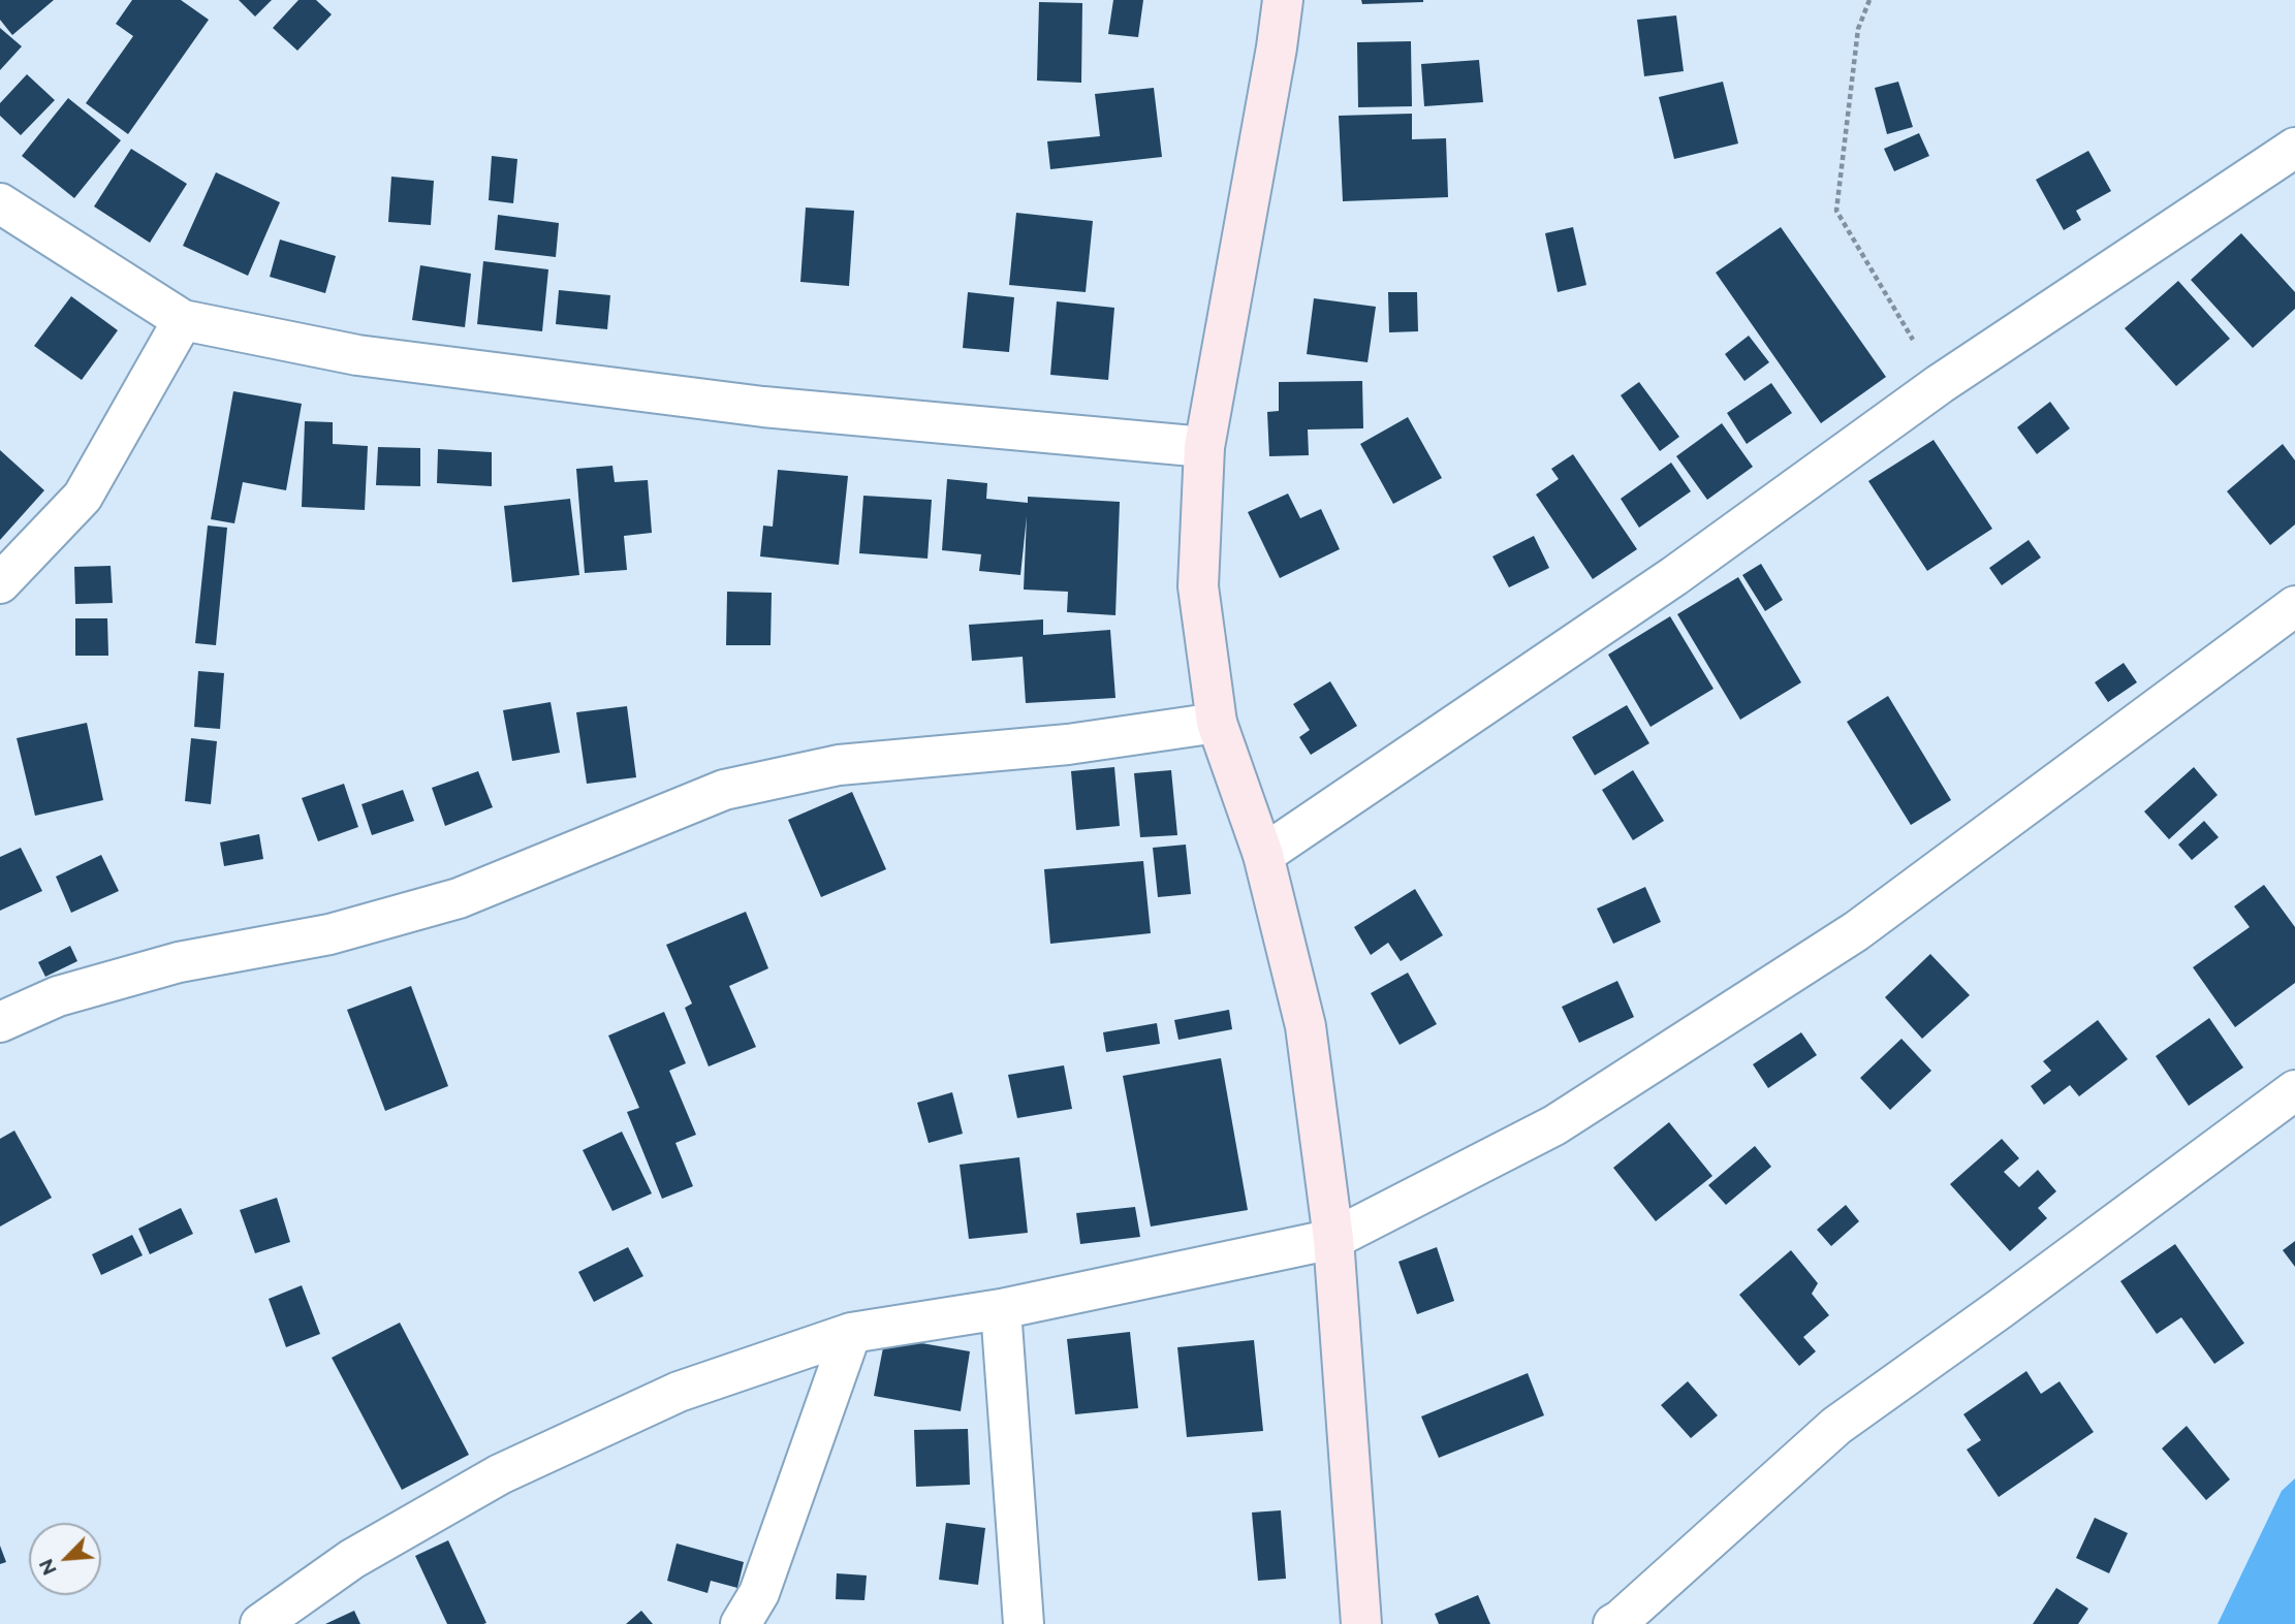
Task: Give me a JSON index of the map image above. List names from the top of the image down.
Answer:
{
  "north": "bottom left"
}
